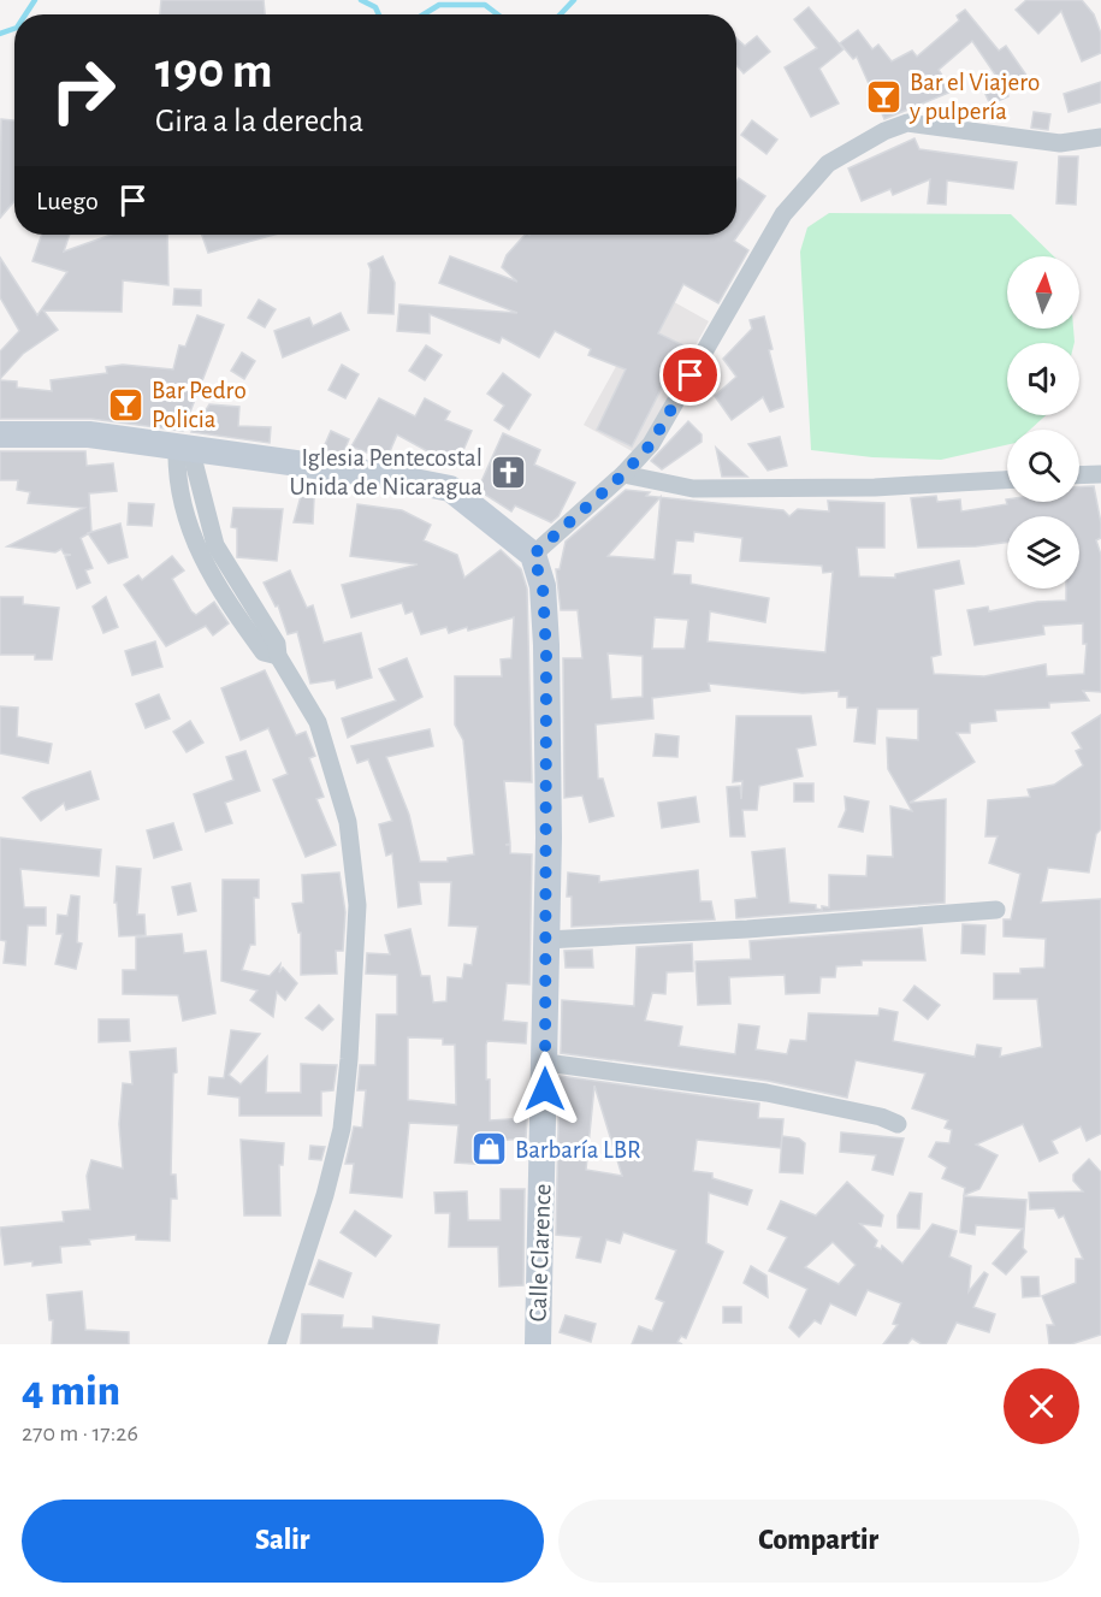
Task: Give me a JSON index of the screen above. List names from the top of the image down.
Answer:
{
  "streets": {
    "street": ["Calle Clarence"]
  },
  "places": {
    "bar": ["Bar el Viajero y pulpería", "Bar Pedro Policia"],
    "church": ["Iglesia Pentecostal Unida de Nicaragua"],
    "shop": ["Barbaría LBR"]
  },
  "north": "top",
  "page": {
    "turn": ["190 m", "Gira a la derecha"],
    "then": "Luego",
    "heading": ["4 min", "270 m · 17:26"],
    "buttons": ["Salir", "Compartir"]
  }
}
